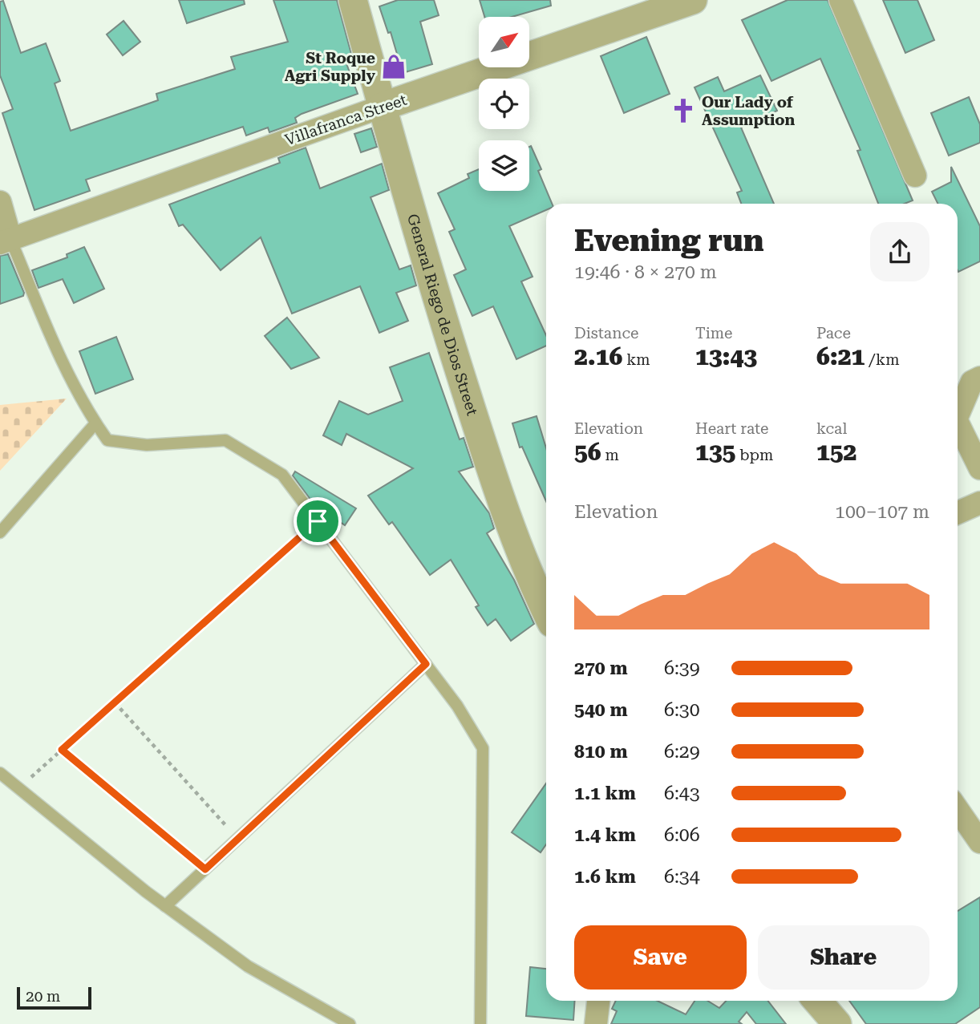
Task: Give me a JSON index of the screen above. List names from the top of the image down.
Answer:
{
  "streets": {
    "street": ["Villafranca Street", "General Riego de Dios Street"]
  },
  "crossings": [
    ["Villafranca Street", "General Riego de Dios Street"]
  ],
  "places": {
    "shop": ["St Roque Agri Supply"],
    "church": ["Our Lady of Assumption"]
  },
  "scale_bar": "20 m",
  "north": "top right",
  "page": {
    "heading": ["Evening run", "19:46 · 8 × 270 m"],
    "stats": [
      ["Distance", "2.16 km"],
      ["Time", "13:43"],
      ["Pace", "6:21 /km"],
      ["Elevation", "56 m"],
      ["Heart rate", "135 bpm"],
      ["kcal", "152"]
    ],
    "chart": ["Elevation", "100–107 m"],
    "list": [
      {
        "name": "270 m",
        "note": "6:39"
      },
      {
        "name": "540 m",
        "note": "6:30"
      },
      {
        "name": "810 m",
        "note": "6:29"
      },
      {
        "name": "1.1 km",
        "note": "6:43"
      },
      {
        "name": "1.4 km",
        "note": "6:06"
      },
      {
        "name": "1.6 km",
        "note": "6:34"
      }
    ],
    "buttons": ["Save", "Share"],
    "scale": "20 m"
  }
}
